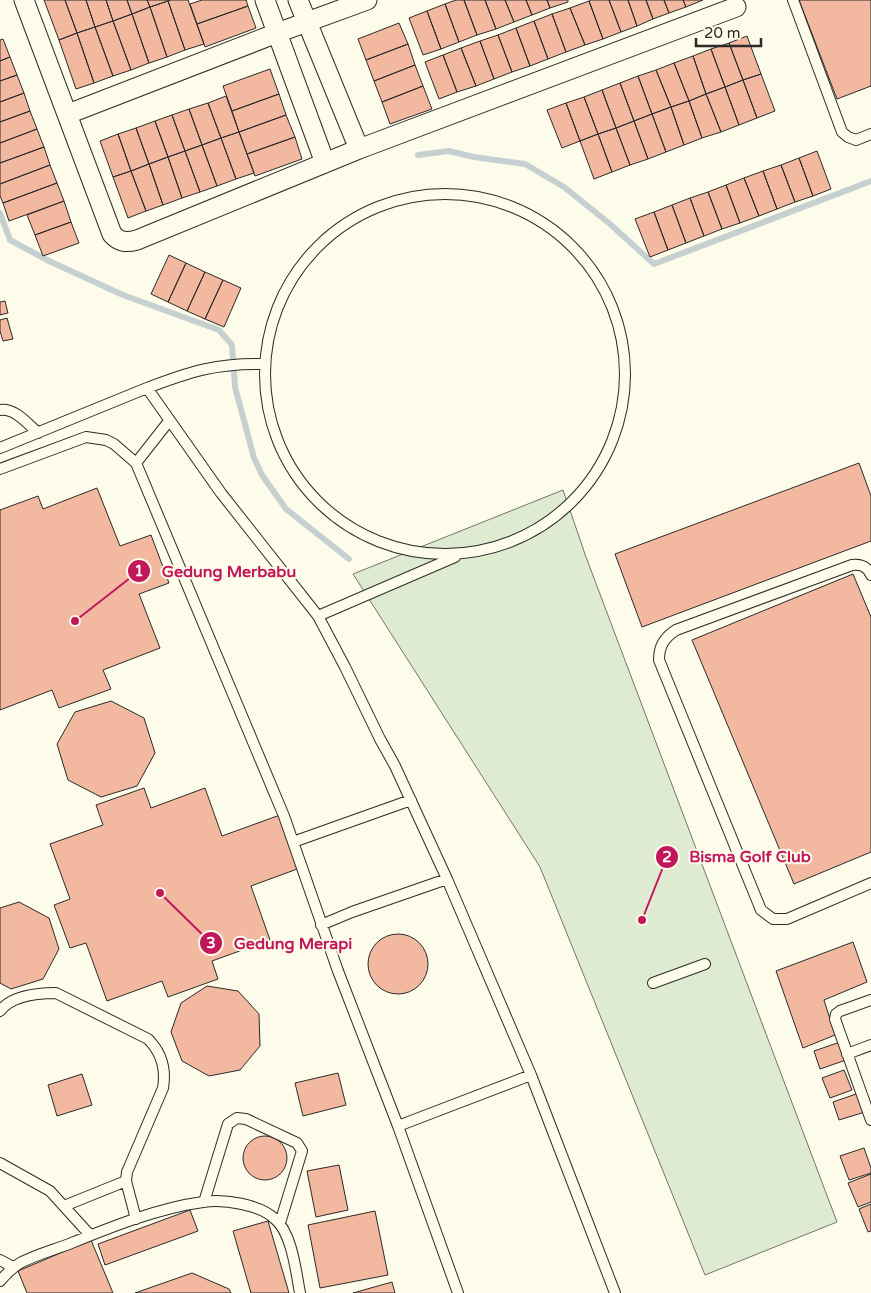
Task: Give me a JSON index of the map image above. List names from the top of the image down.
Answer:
{
  "places": ["Gedung Merbabu", "Gedung Merapi", "Bisma Golf Club"],
  "scale_bar": "20 m"
}
